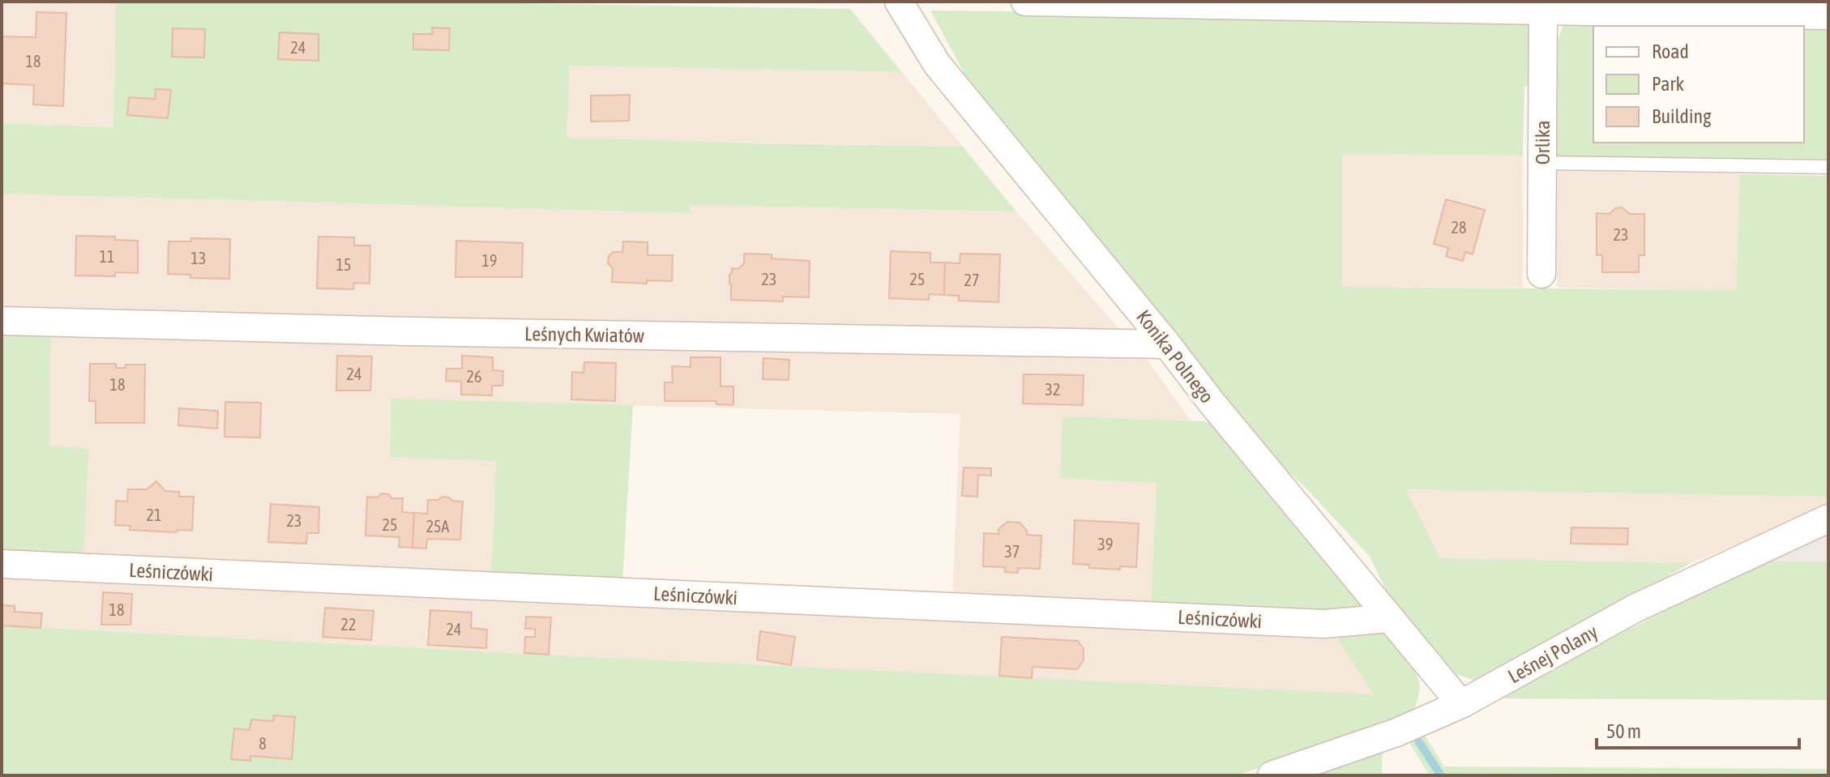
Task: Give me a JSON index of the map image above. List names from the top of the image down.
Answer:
{
  "streets": {
    "street": [
      "Orlika",
      "Leśnych Kwiatów",
      "Konika Polnego",
      "Leśniczówki",
      "Leśnej Polany"
    ]
  },
  "crossings": [
    ["Leśnych Kwiatów", "Konika Polnego"],
    ["Konika Polnego", "Leśniczówki"],
    ["Konika Polnego", "Leśnej Polany"]
  ],
  "house_numbers": [
    "24",
    "18",
    "28",
    "23",
    "11",
    "13",
    "19",
    "15",
    "23",
    "25",
    "27",
    "24",
    "26",
    "18",
    "32",
    "21",
    "23",
    "25",
    "25A",
    "39",
    "37",
    "18",
    "22",
    "24",
    "8"
  ],
  "legend": ["Road", "Park", "Building"],
  "scale_bar": "50 m"
}
